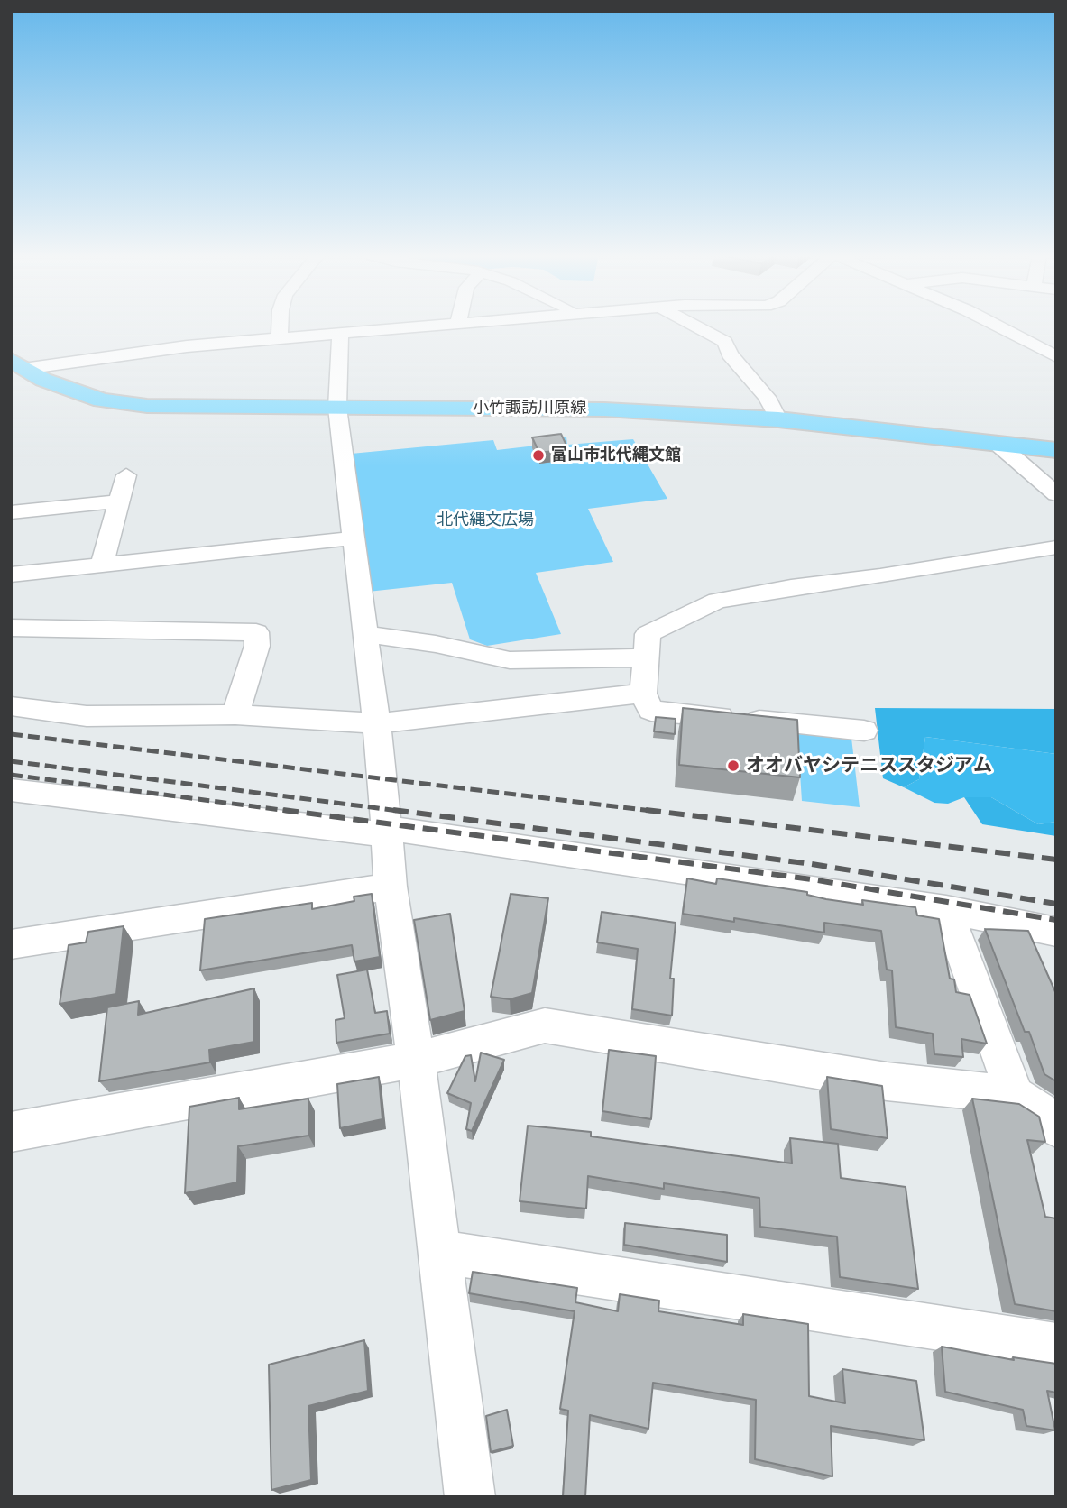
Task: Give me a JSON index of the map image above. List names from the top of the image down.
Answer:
{
  "streets": {
    "main road": ["小竹諏訪川原線"]
  },
  "parks": ["北代縄文広場"],
  "places": ["富山市北代縄文館", "オオバヤシテニススタジアム"]
}
